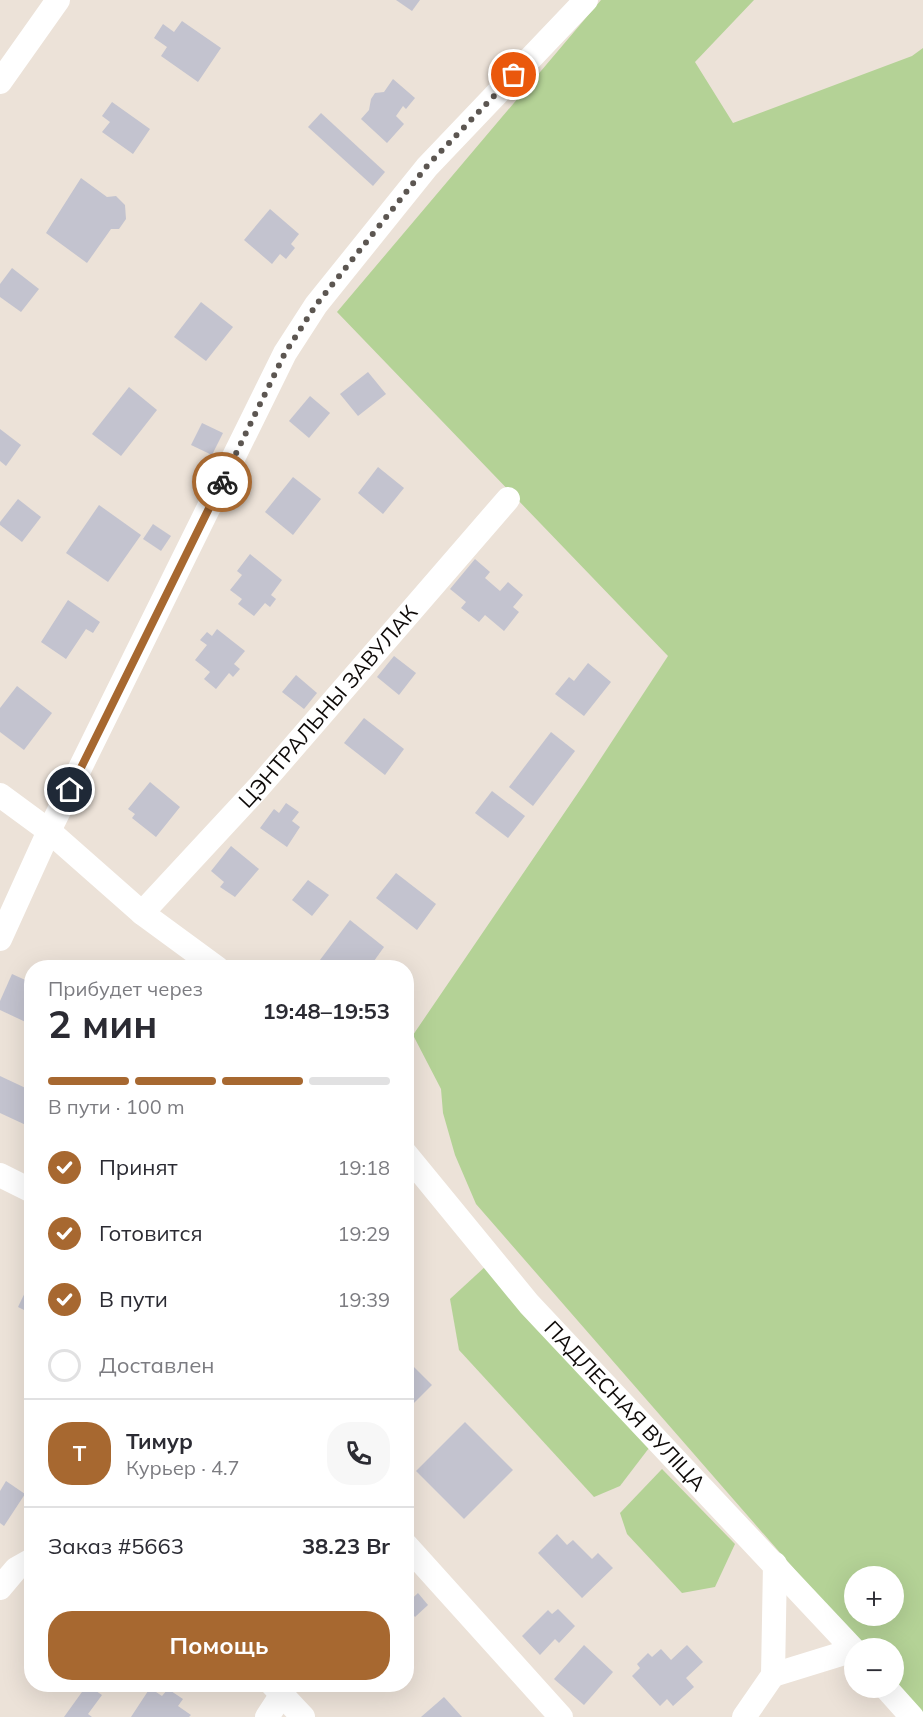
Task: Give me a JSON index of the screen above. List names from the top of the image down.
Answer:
{
  "streets": {
    "street": ["ЦЭНТРАЛЬНЫ ЗАВУЛАК", "ПАДЛЕСНАЯ ВУЛІЦА"]
  },
  "page": {
    "heading": ["2 мин", "Прибудет через", "19:48–19:53"],
    "panel": [
      "Тимур",
      "Курьер · 4.7",
      "Заказ #5663",
      "38.23 Br"
    ],
    "bar": "В пути · 100 m",
    "list": [
      ["Принят", "19:18"],
      ["Готовится", "19:29"],
      ["В пути", "19:39"],
      "Доставлен"
    ],
    "round": "Т",
    "map_buttons": ["+", "−"],
    "buttons": "Помощь"
  }
}
